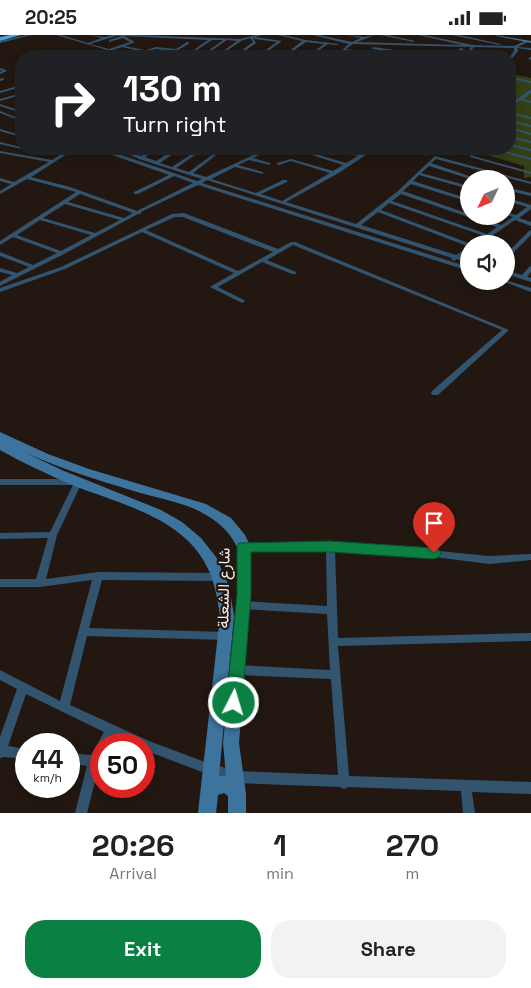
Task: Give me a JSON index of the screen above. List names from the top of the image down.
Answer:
{
  "streets": {
    "main road": ["شارع الشعلة"]
  },
  "north": "bottom left",
  "page": {
    "status": "20:25",
    "turn": ["130 m", "Turn right"],
    "speed": "44 km/h",
    "limit": "50",
    "eta": [
      "20:26",
      "Arrival",
      "1",
      "min",
      "270",
      "m"
    ],
    "buttons": ["Exit", "Share"]
  }
}
